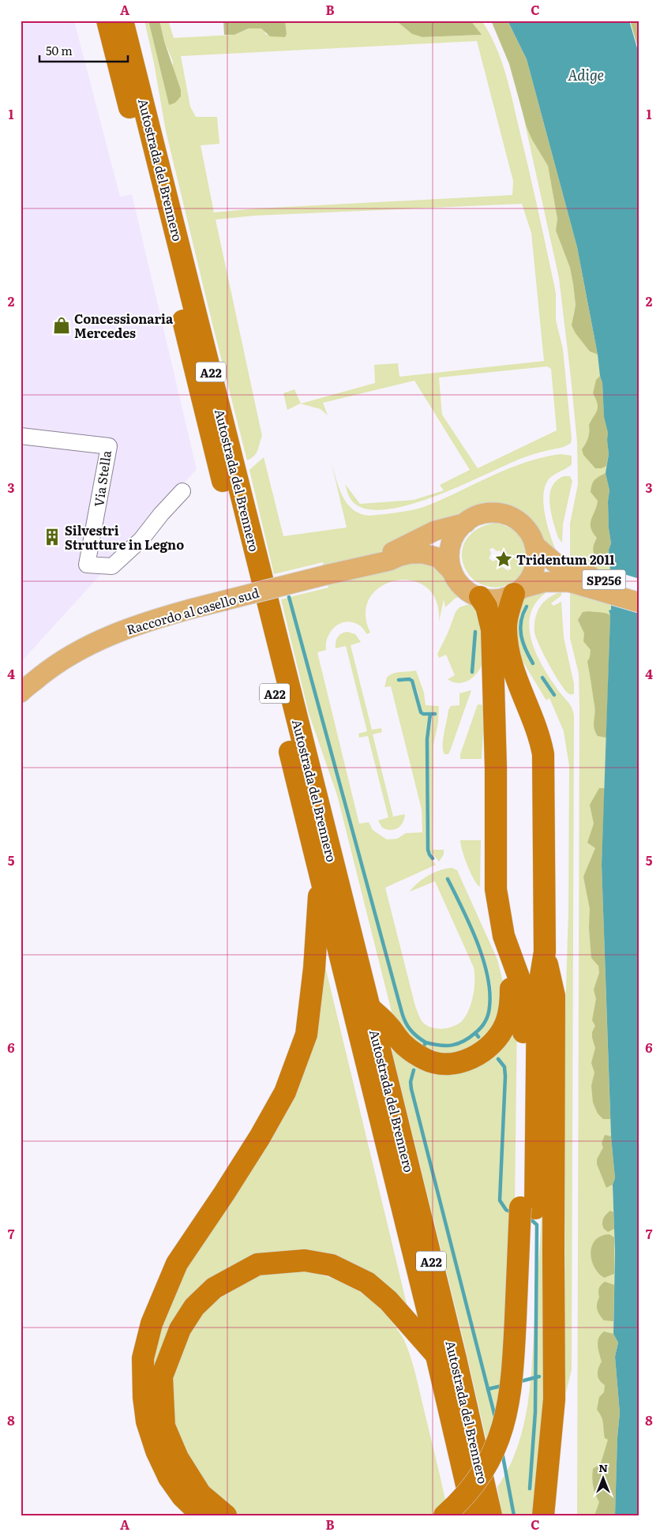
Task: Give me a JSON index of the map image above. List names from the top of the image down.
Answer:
{
  "streets": {
    "highway": ["Autostrada del Brennero", "A22"],
    "main road": ["SP256", "Raccordo al casello sud"],
    "street": ["Via Stella"]
  },
  "water": ["Adige"],
  "places": {
    "shop": ["Concessionaria Mercedes"],
    "building": ["Silvestri Strutture in Legno"],
    "place": ["Tridentum 2011"]
  },
  "scale_bar": "50 m",
  "north": "top",
  "grid": {
    "columns": ["A", "B", "C"],
    "rows": [
      "1",
      "2",
      "3",
      "4",
      "5",
      "6",
      "7",
      "8"
    ]
  }
}
